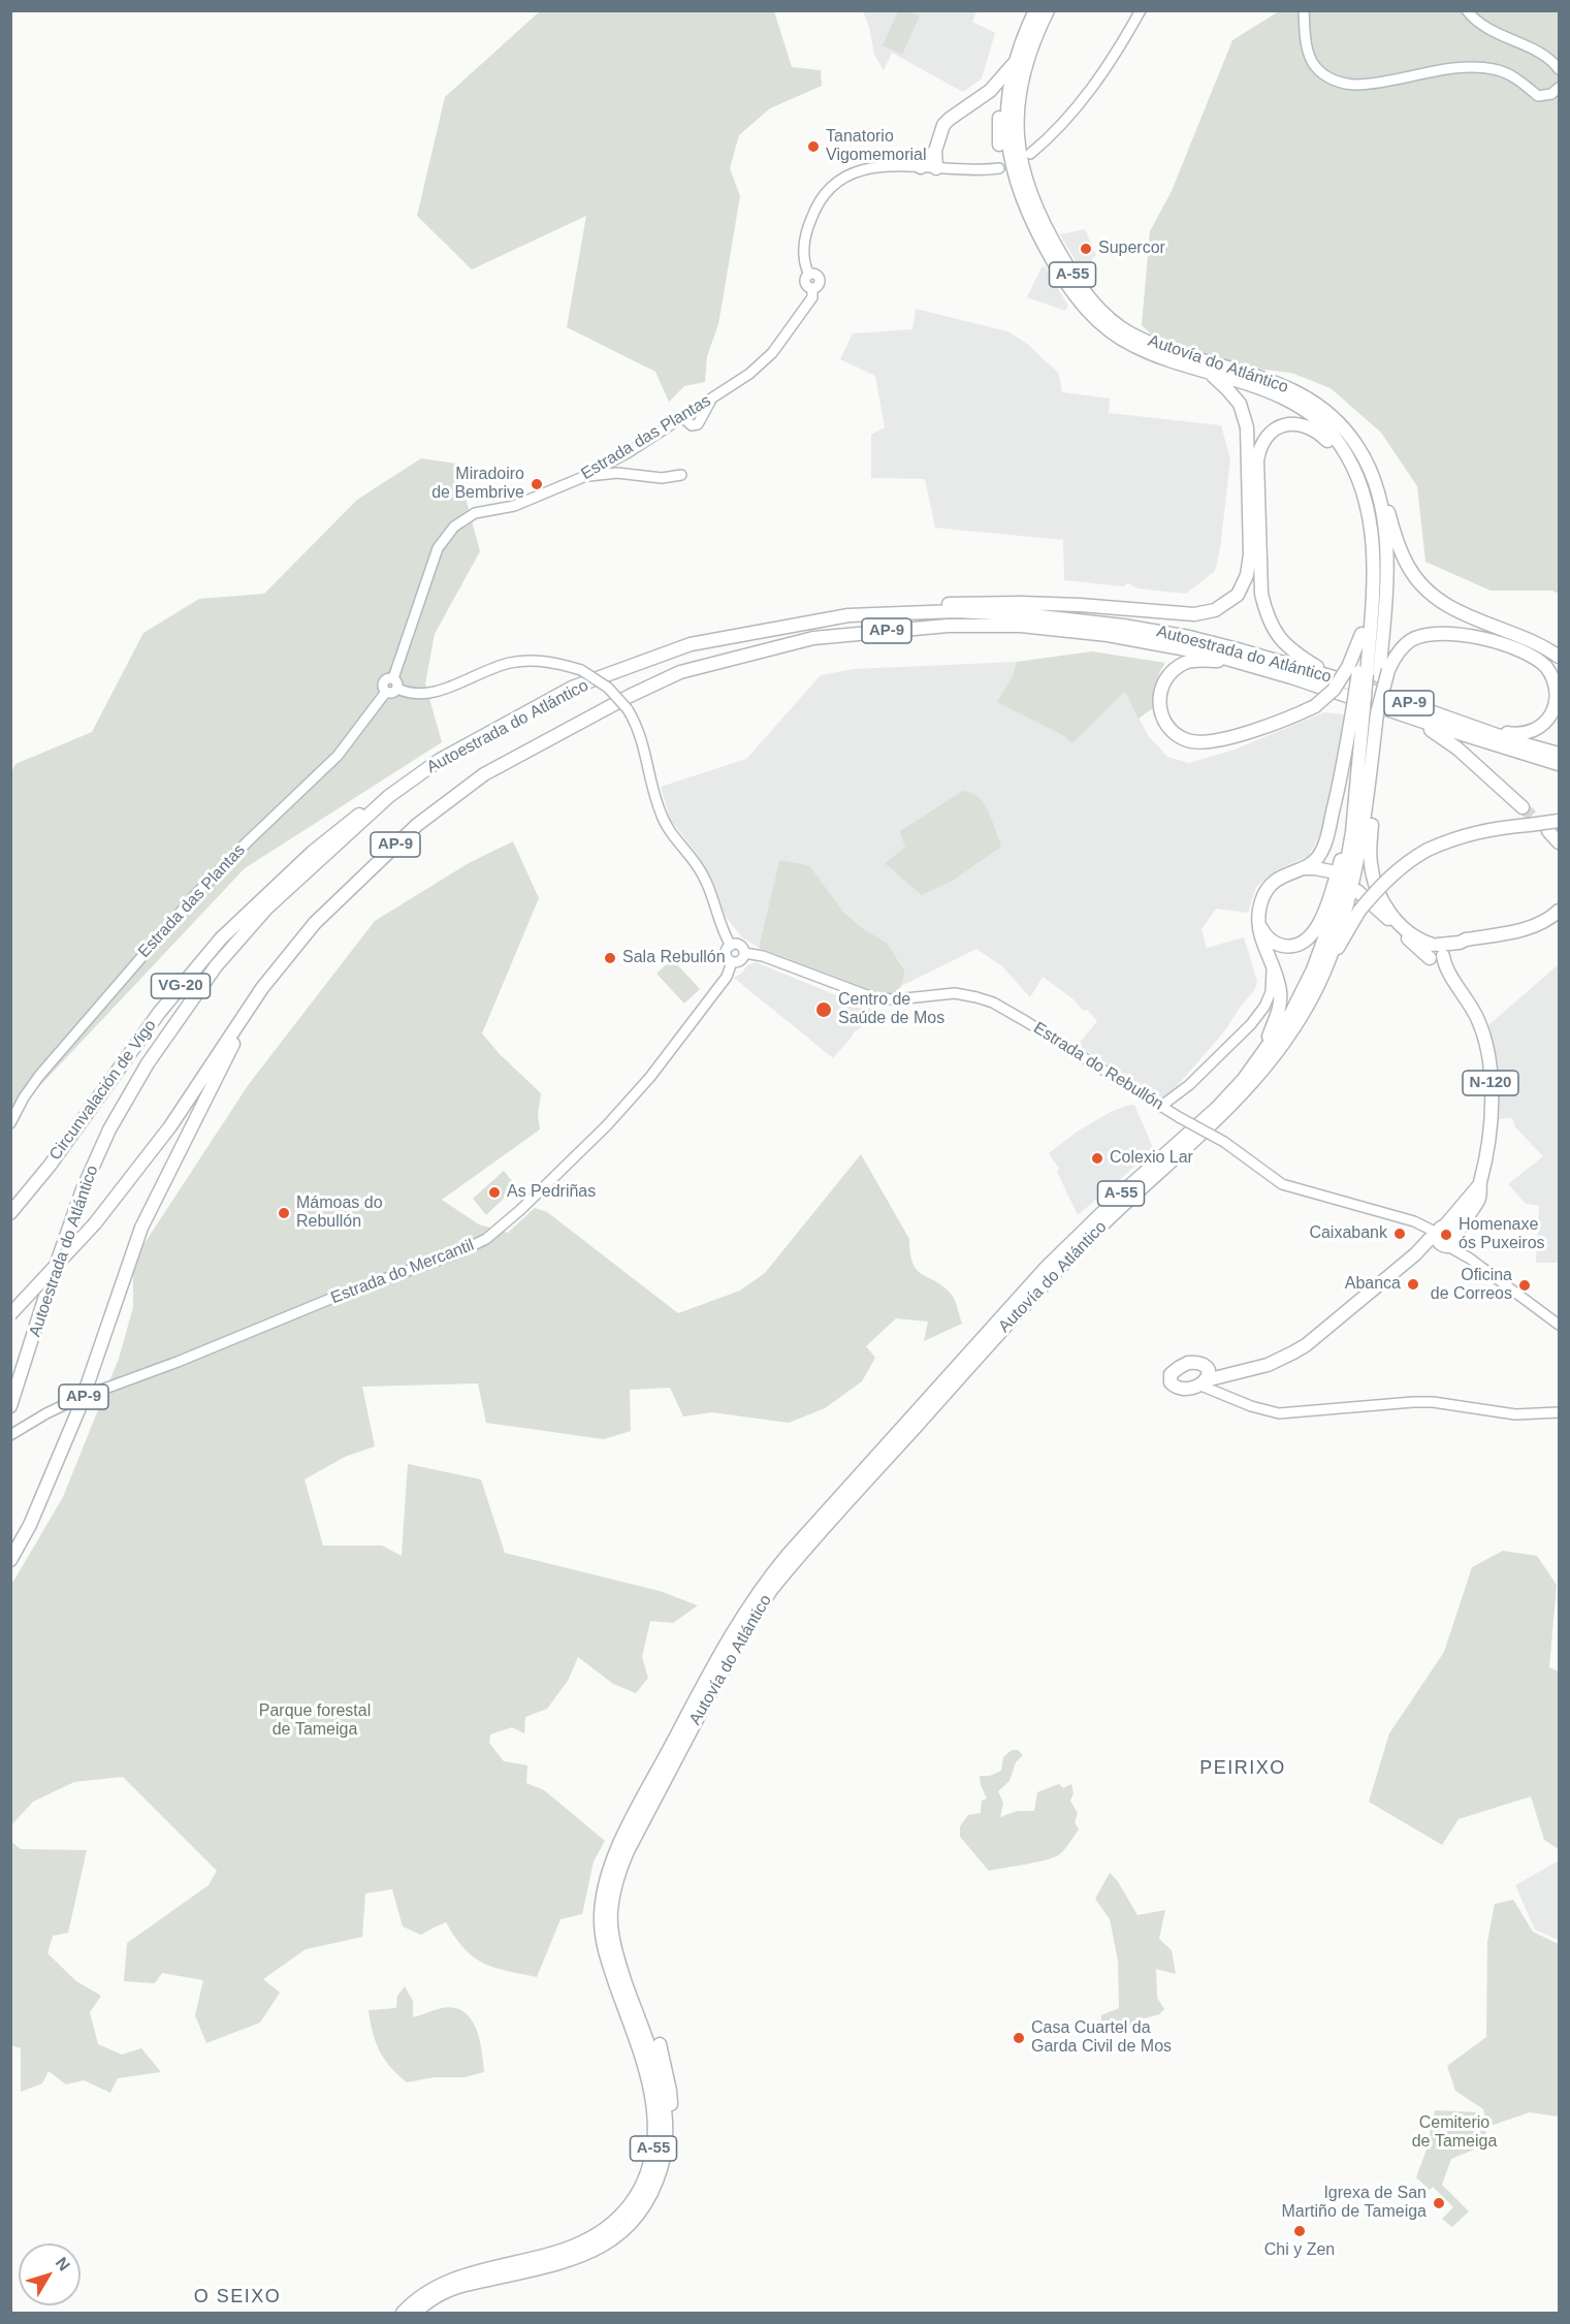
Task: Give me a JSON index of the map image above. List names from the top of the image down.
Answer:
{
  "streets": {
    "highway": [
      "A-55",
      "Autovía do Atlántico",
      "AP-9",
      "Autoestrada do Atlántico",
      "VG-20",
      "N-120",
      "Circunvalación de Vigo"
    ],
    "street": ["Estrada das Plantas", "Estrada do Rebullón", "Estrada do Mercantil"]
  },
  "crossings": [
    ["Autoestrada do Atlántico", "Circunvalación de Vigo"],
    ["Estrada do Rebullón", "N-120"],
    ["Estrada do Rebullón", "Estrada do Mercantil"]
  ],
  "districts": ["PEIRIXO", "O SEIXO"],
  "parks": ["Parque forestal de Tameiga", "Cemiterio de Tameiga"],
  "places": [
    "Tanatorio Vigomemorial",
    "Supercor",
    "Miradoiro de Bembrive",
    "Sala Rebullón",
    "Centro de Saúde de Mos",
    "Colexio Lar",
    "As Pedriñas",
    "Mámoas do Rebullón",
    "Caixabank",
    "Homenaxe ós Puxeiros",
    "Abanca",
    "Oficina de Correos",
    "Casa Cuartel da Garda Civil de Mos",
    "Igrexa de San Martiño de Tameiga",
    "Chi y Zen"
  ],
  "north": "top right"
}
